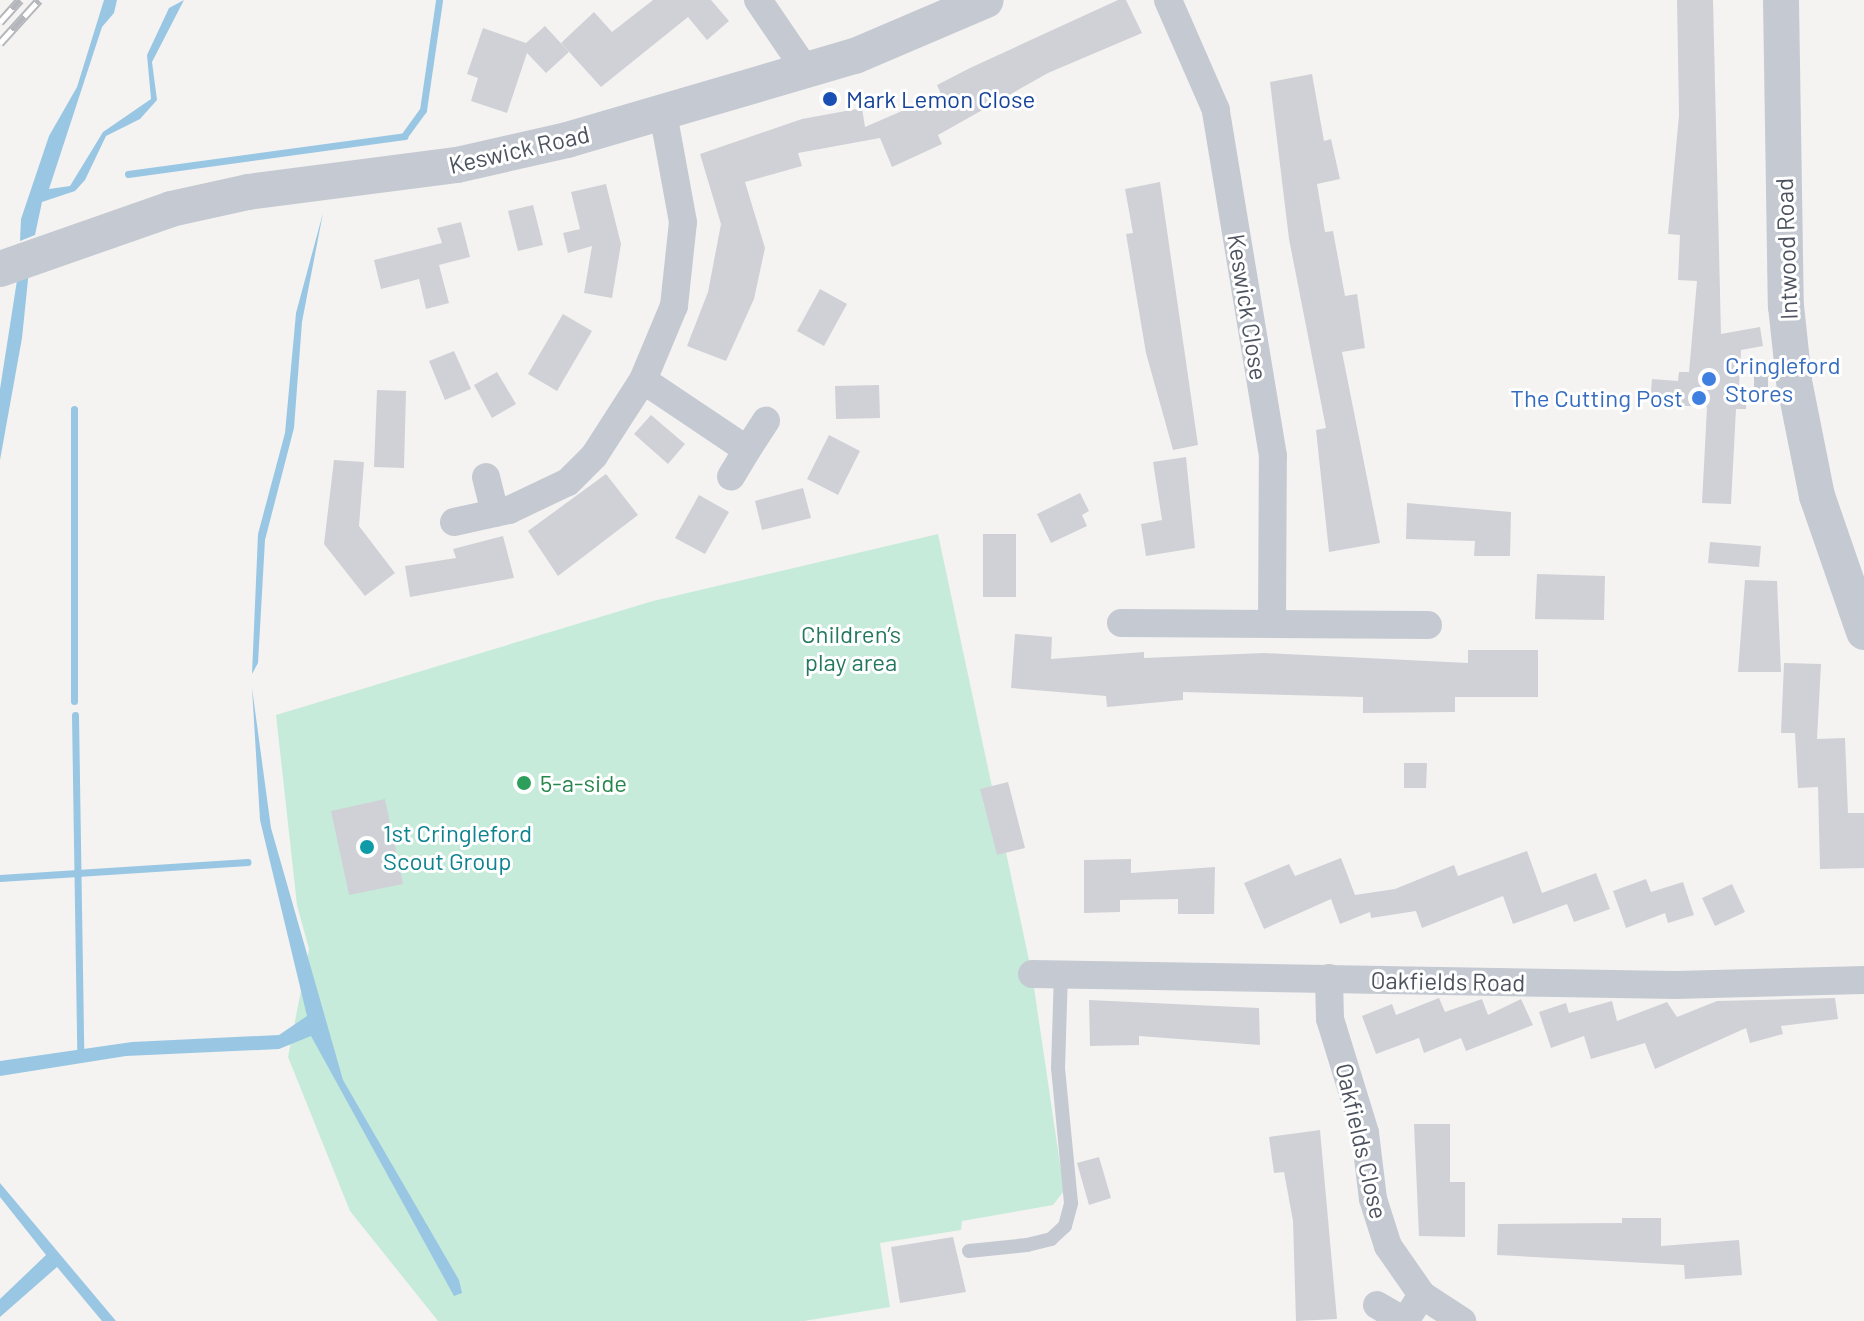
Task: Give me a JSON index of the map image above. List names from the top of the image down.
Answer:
{
  "streets": {
    "street": [
      "Keswick Road",
      "Intwood Road",
      "Keswick Close",
      "Oakfields Road",
      "Oakfields Close"
    ]
  },
  "crossings": [
    ["Oakfields Road", "Oakfields Close"]
  ],
  "parks": ["Children’s play area"],
  "places": [
    "Mark Lemon Close",
    "Cringleford Stores",
    "The Cutting Post",
    "5-a-side",
    "1st Cringleford Scout Group"
  ]
}
